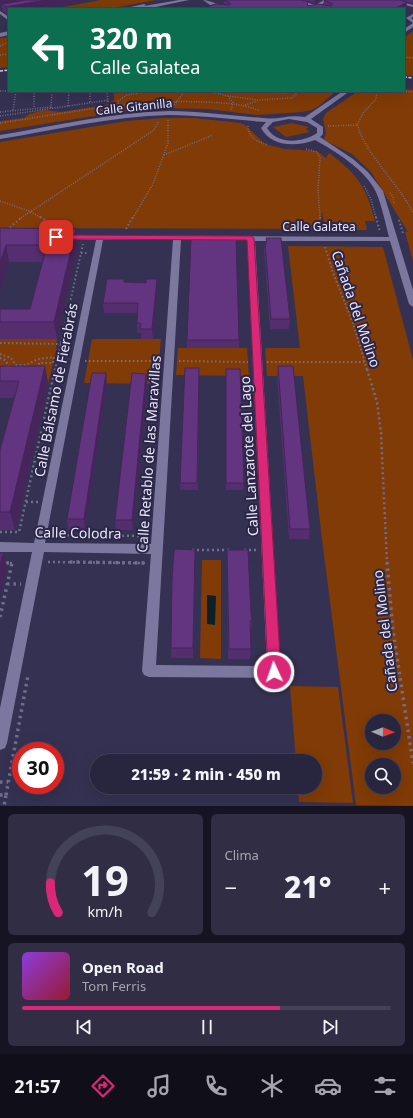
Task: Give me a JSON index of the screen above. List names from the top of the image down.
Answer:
{
  "streets": {
    "street": [
      "Calle Gitanilla",
      "Calle Galatea",
      "Calle Bálsamo de Fierabrás",
      "Calle Retablo de las Maravillas",
      "Calle Lanzarote del Lago",
      "Calle Colodra"
    ],
    "path": ["Cañada del Molino"]
  },
  "crossings": [
    ["Calle Galatea", "Cañada del Molino"],
    ["Calle Galatea", "Calle Bálsamo de Fierabrás"],
    ["Calle Galatea", "Calle Retablo de las Maravillas"],
    ["Calle Galatea", "Calle Lanzarote del Lago"],
    ["Calle Bálsamo de Fierabrás", "Calle Colodra"],
    ["Calle Retablo de las Maravillas", "Calle Lanzarote del Lago"],
    ["Calle Retablo de las Maravillas", "Calle Colodra"]
  ],
  "north": "right",
  "page": {
    "turn": ["320 m", "Calle Galatea"],
    "limit": "30",
    "trip": "21:59 · 2 min · 450 m",
    "tile": "Clima",
    "heat": ["−", "21°", "+"],
    "song": ["Open Road", "Tom Ferris"],
    "tabs": "21:57",
    "gauge": ["19", "km/h"]
  }
}
